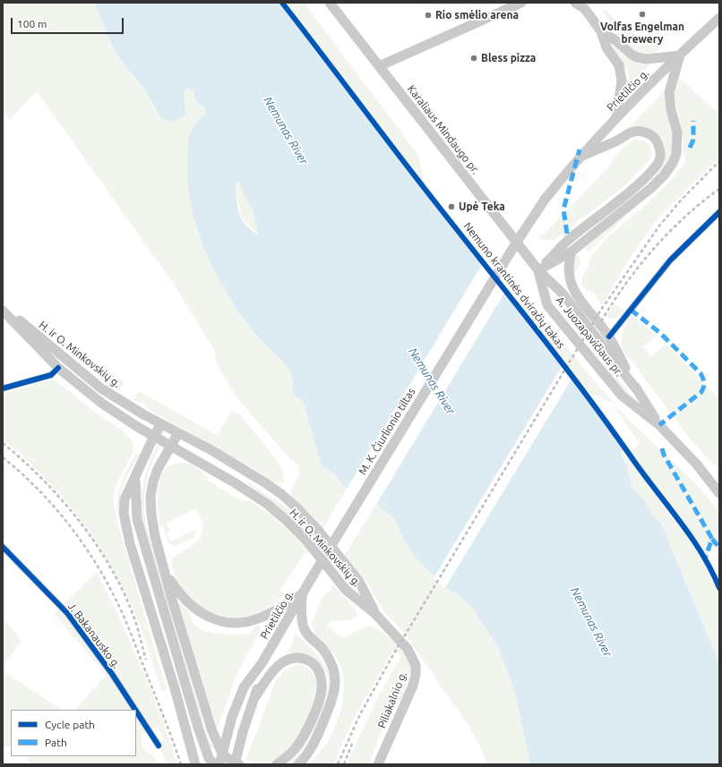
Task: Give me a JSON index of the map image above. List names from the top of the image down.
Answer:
{
  "streets": {
    "main road": [
      "Prietilčio g.",
      "Karaliaus Mindaugo pr.",
      "A. Juozapavičiaus pr.",
      "H. ir O. Minkovskių g.",
      "M. K. Čiurlionio tiltas",
      "Piliakalnio g."
    ],
    "street": ["J. Bakanausko g."],
    "cycle path": ["Nemuno krantinės dviračių takas"]
  },
  "crossings": [
    ["Prietilčio g.", "M. K. Čiurlionio tiltas"],
    ["Karaliaus Mindaugo pr.", "A. Juozapavičiaus pr."],
    ["H. ir O. Minkovskių g.", "Piliakalnio g."]
  ],
  "water": ["Nemunas River"],
  "places": [
    "Volfas Engelman brewery",
    "Rio smėlio arena",
    "Bless pizza",
    "Upė Teka"
  ],
  "legend": ["Cycle path", "Path"],
  "scale_bar": "100 m"
}
